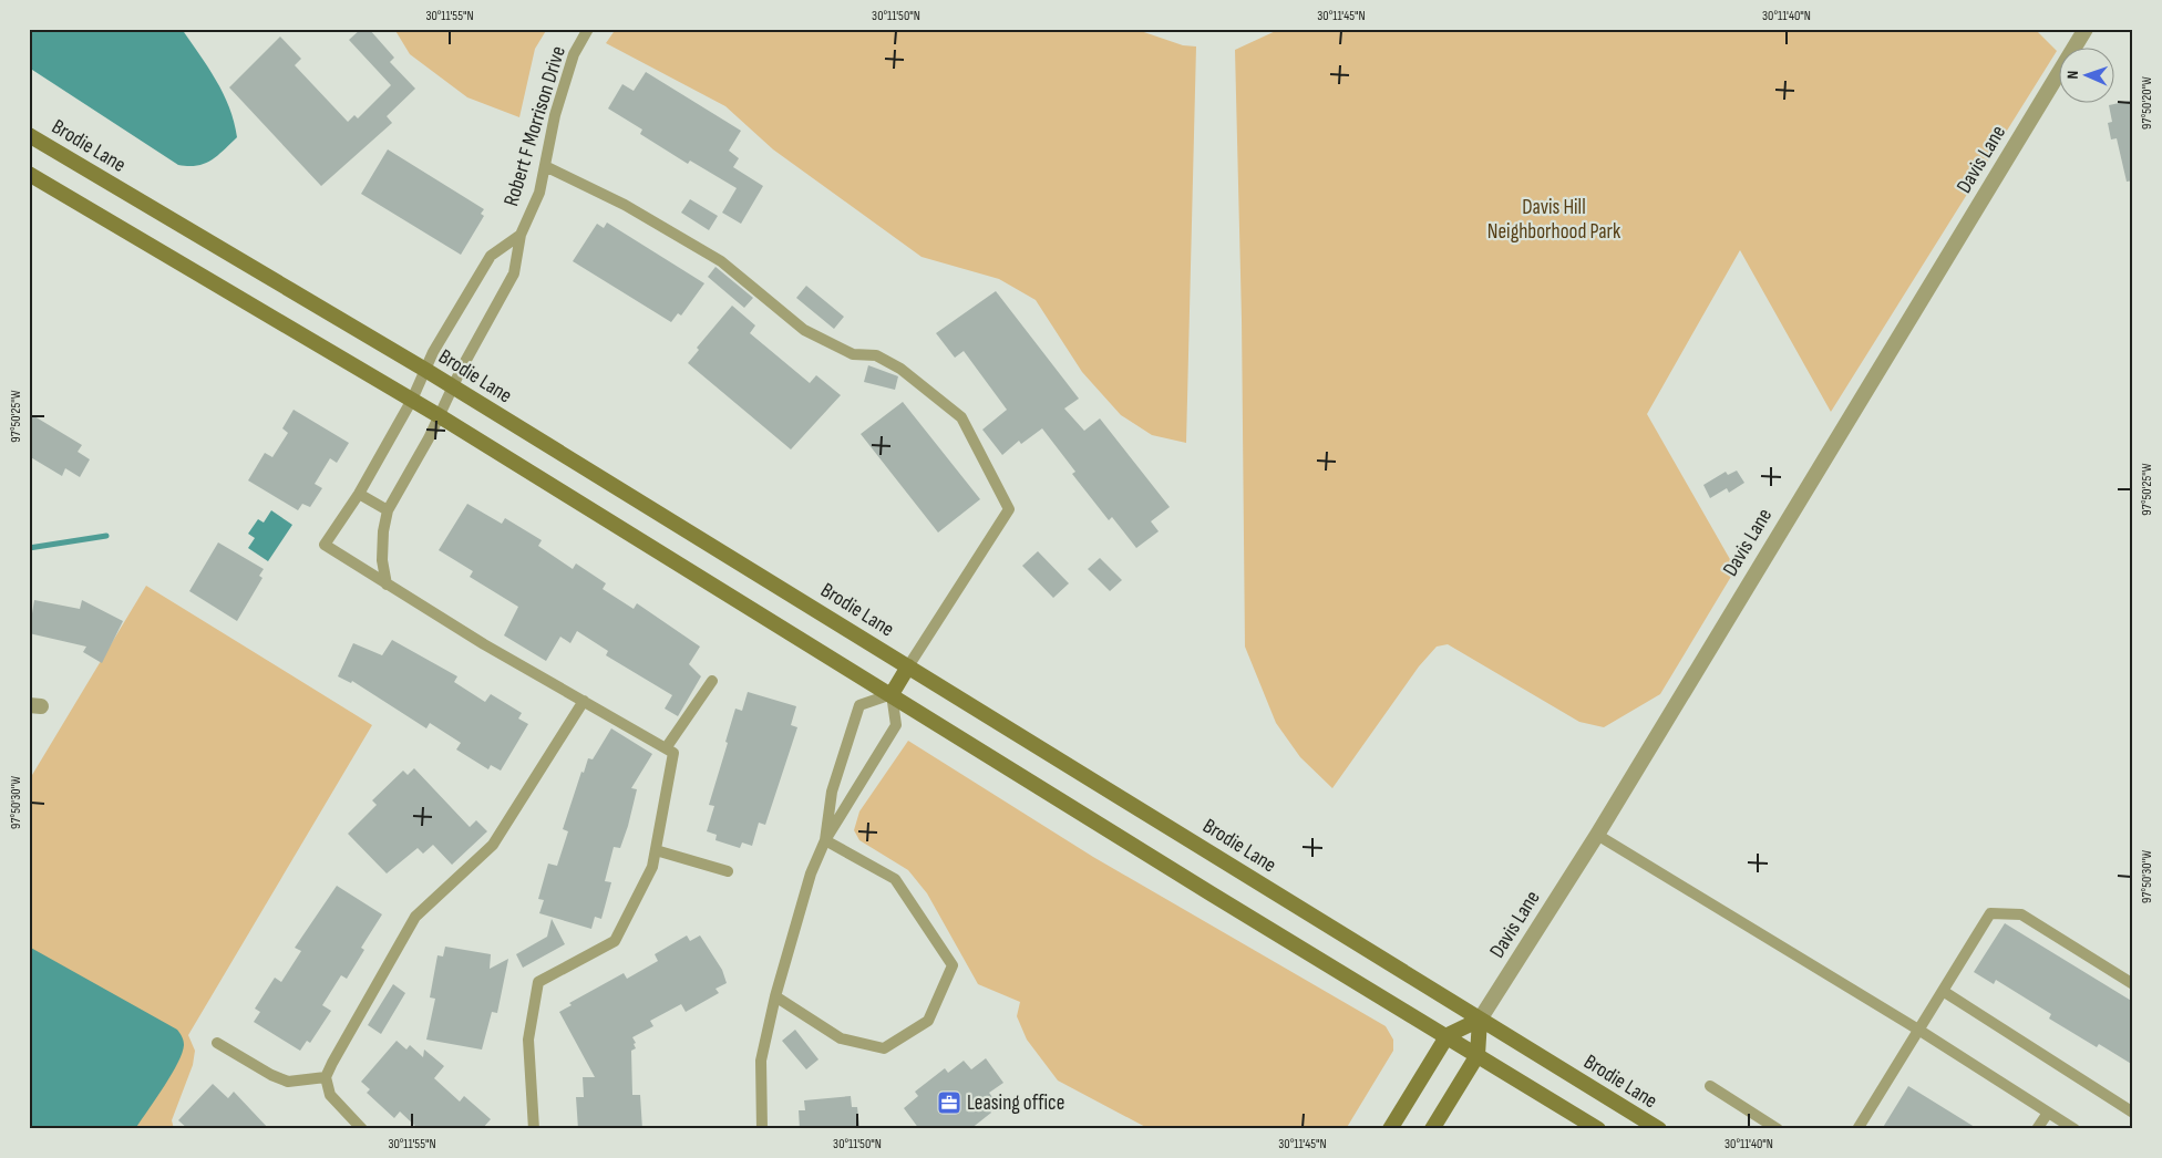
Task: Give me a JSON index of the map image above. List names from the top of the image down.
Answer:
{
  "streets": {
    "main road": ["Brodie Lane", "Davis Lane"],
    "lane": ["Robert F Morrison Drive"]
  },
  "crossings": [
    ["Robert F Morrison Drive", "Brodie Lane"],
    ["Brodie Lane", "Davis Lane"]
  ],
  "parks": ["Davis Hill Neighborhood Park"],
  "places": {
    "office": ["Leasing office"]
  },
  "north": "left",
  "coordinates": [
    "30°11'55\"N",
    "30°11'50\"N",
    "30°11'45\"N",
    "30°11'40\"N",
    "97°50'20\"W",
    "97°50'25\"W",
    "97°50'30\"W"
  ]
}
